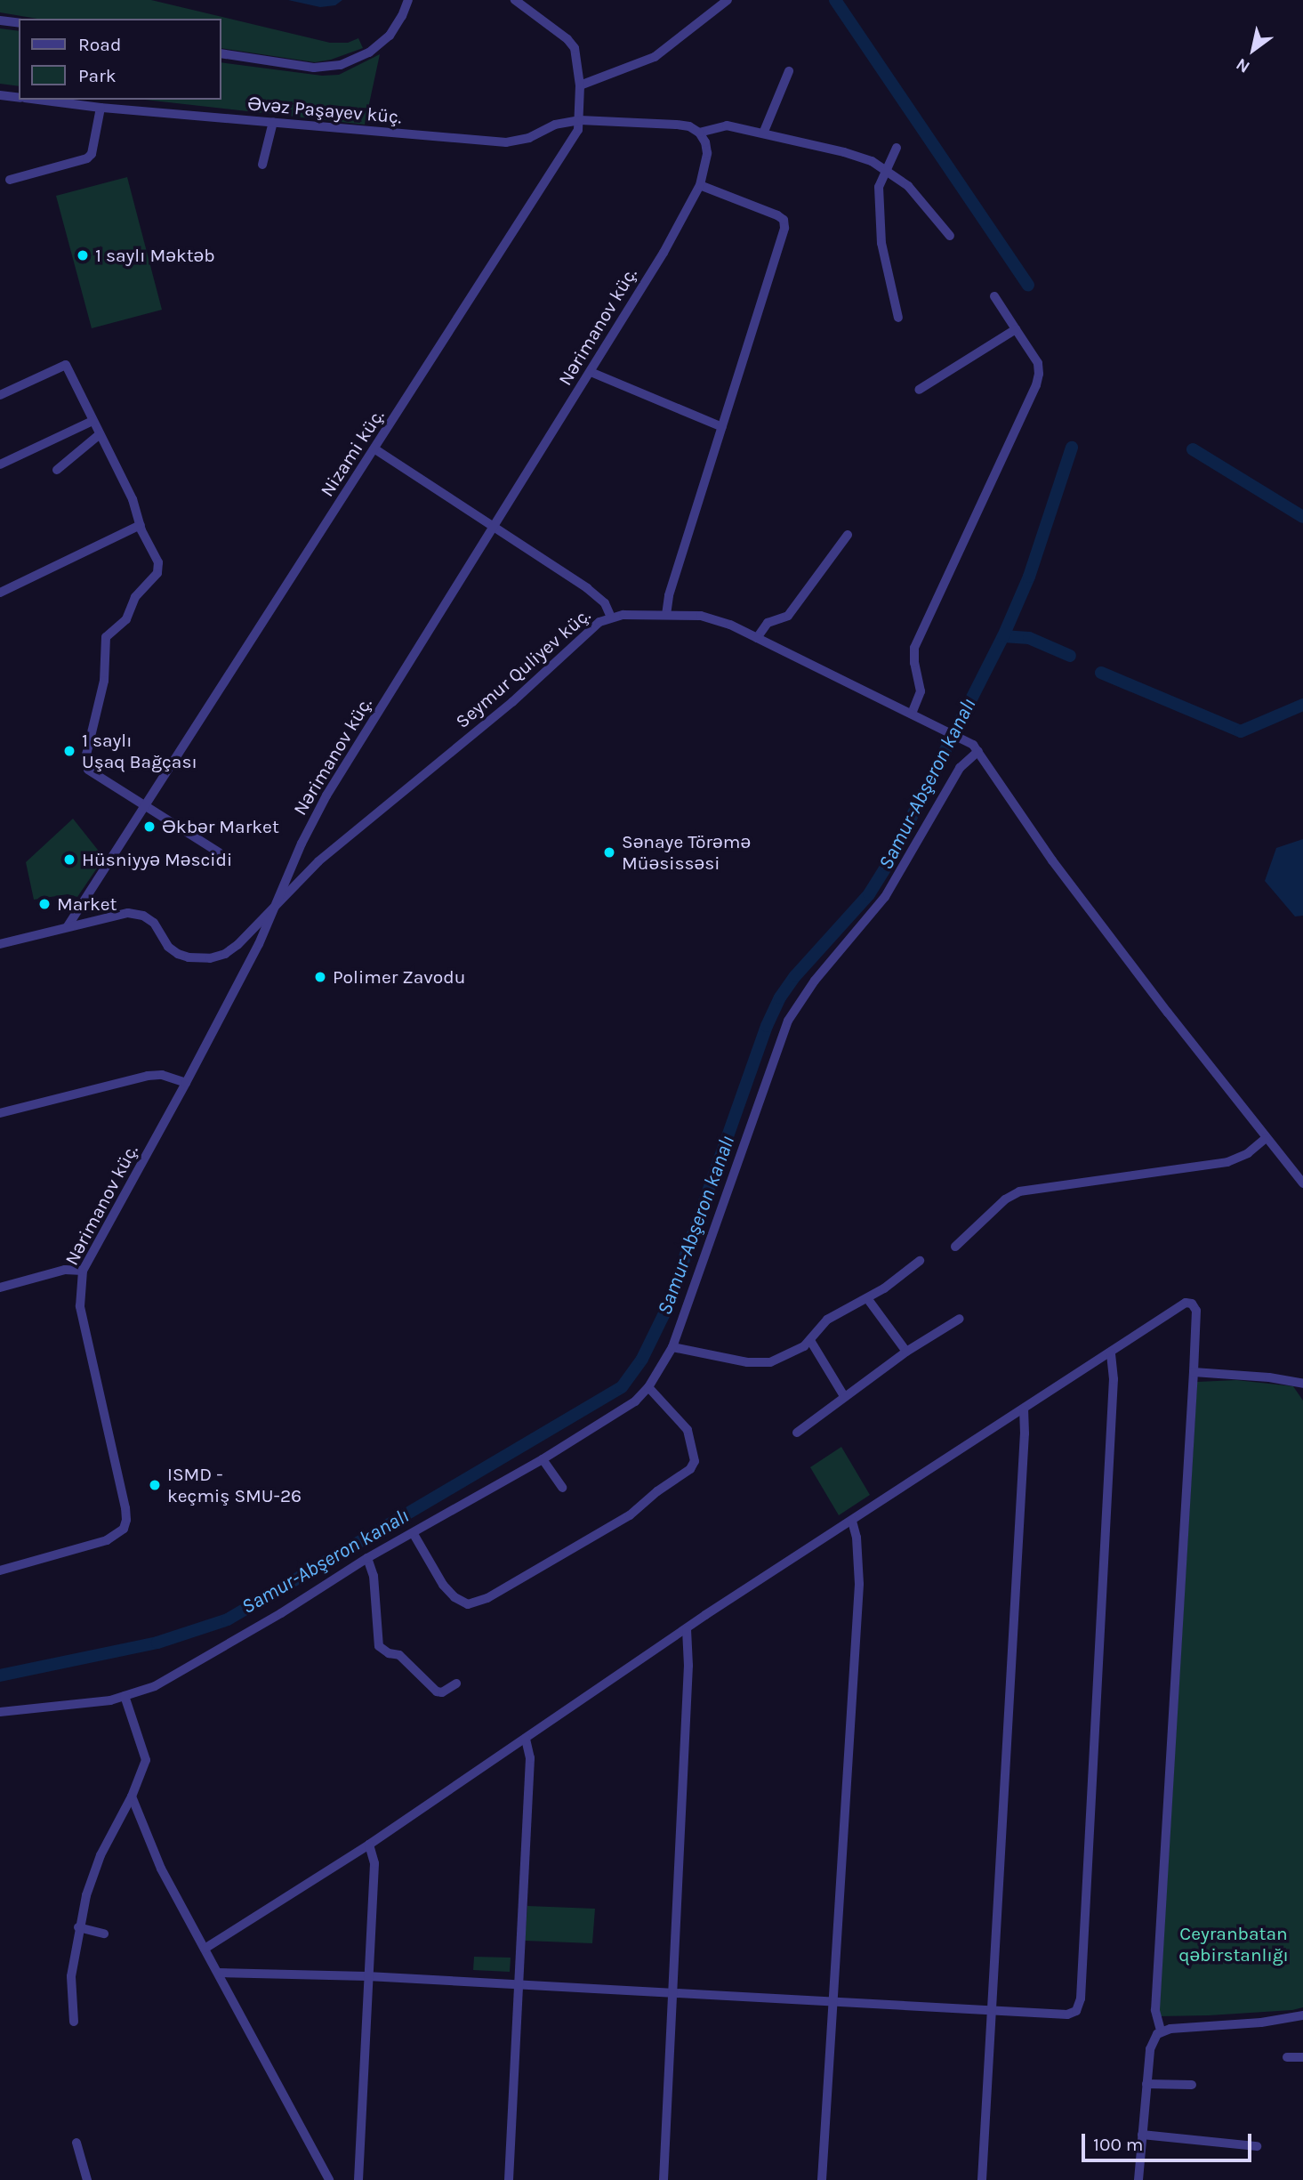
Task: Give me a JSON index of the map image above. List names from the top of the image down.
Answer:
{
  "streets": {
    "street": [
      "Əvəz Paşayev küç.",
      "Nərimanov küç.",
      "Nizami küç.",
      "Seymur Quliyev küç."
    ]
  },
  "crossings": [
    ["Əvəz Paşayev küç.", "Nizami küç."],
    ["Nərimanov küç.", "Seymur Quliyev küç."]
  ],
  "water": ["Samur-Abşeron kanalı"],
  "parks": ["Ceyranbatan qəbirstanlığı"],
  "places": [
    "1 saylı Məktəb",
    "1 saylı Uşaq Bağçası",
    "Əkbər Market",
    "Sənaye Törəmə Müəsissəsi",
    "Hüsniyyə Məscidi",
    "Market",
    "Polimer Zavodu",
    "ISMD - keçmiş SMU-26"
  ],
  "legend": ["Road", "Park"],
  "scale_bar": "100 m",
  "north": "bottom left"
}
